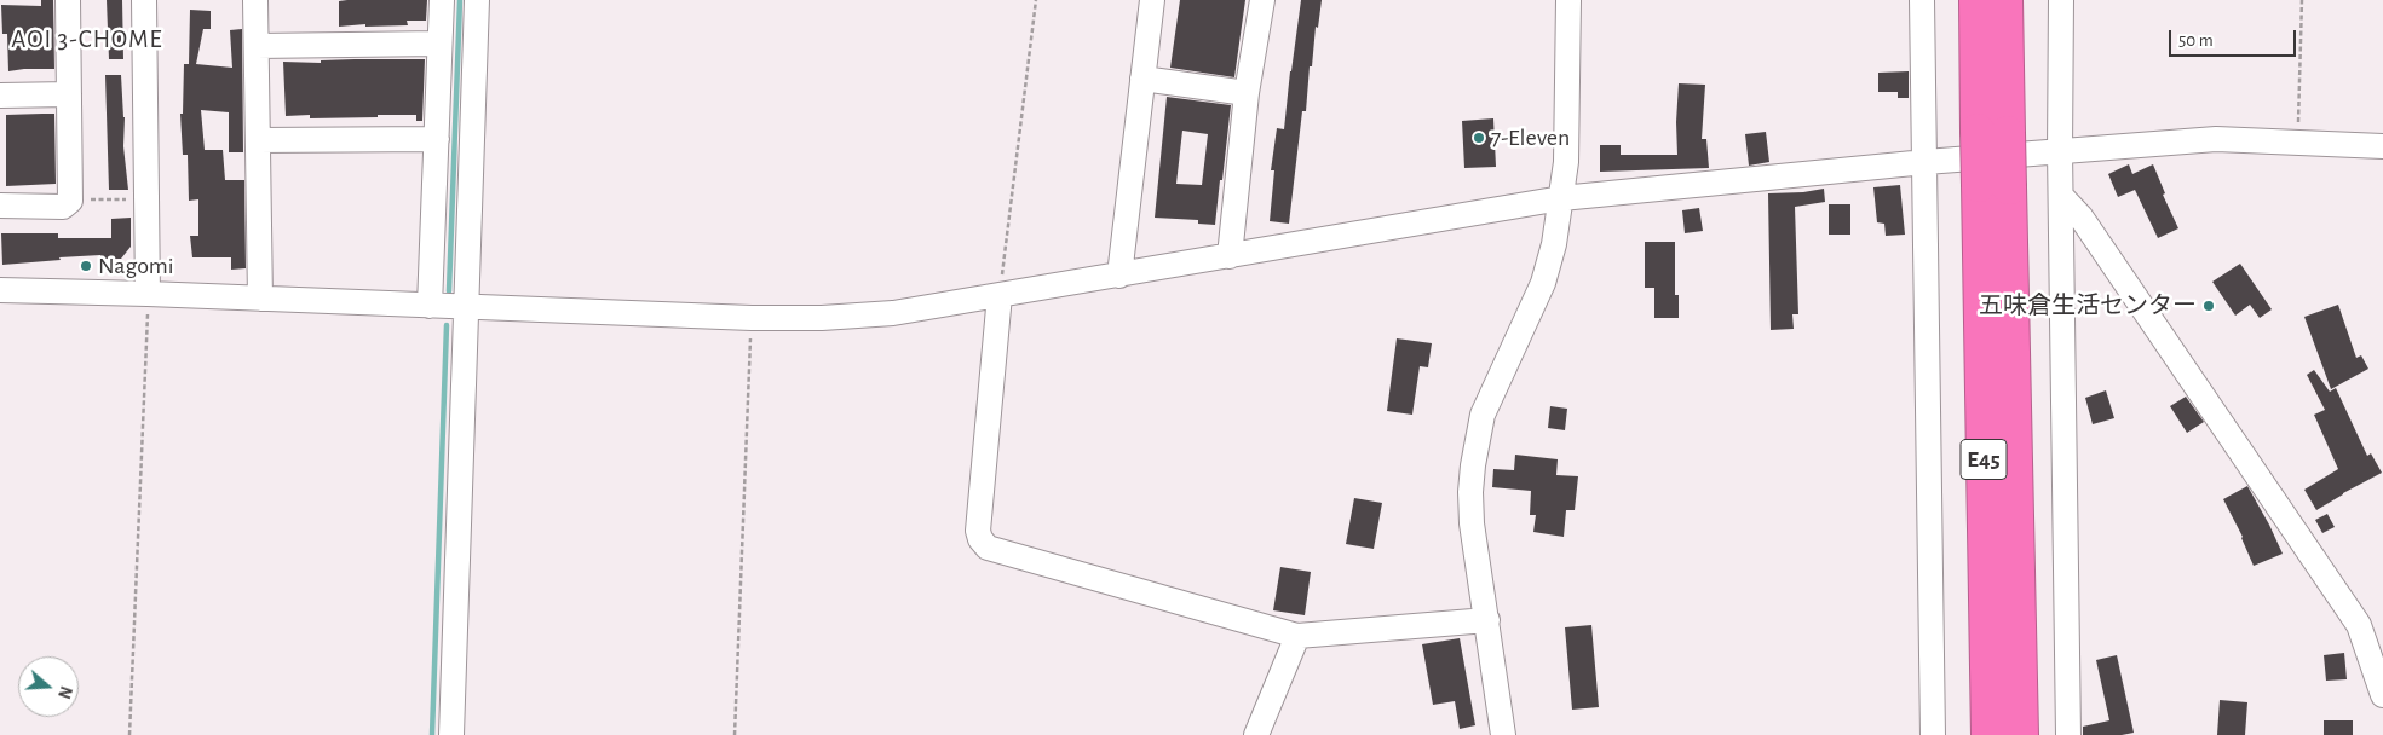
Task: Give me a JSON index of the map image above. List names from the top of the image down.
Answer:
{
  "streets": {
    "highway": ["E45"]
  },
  "districts": ["AOI 3-CHOME"],
  "places": ["7-Eleven", "Nagomi", "五味倉生活センター"],
  "scale_bar": "50 m",
  "north": "right"
}
